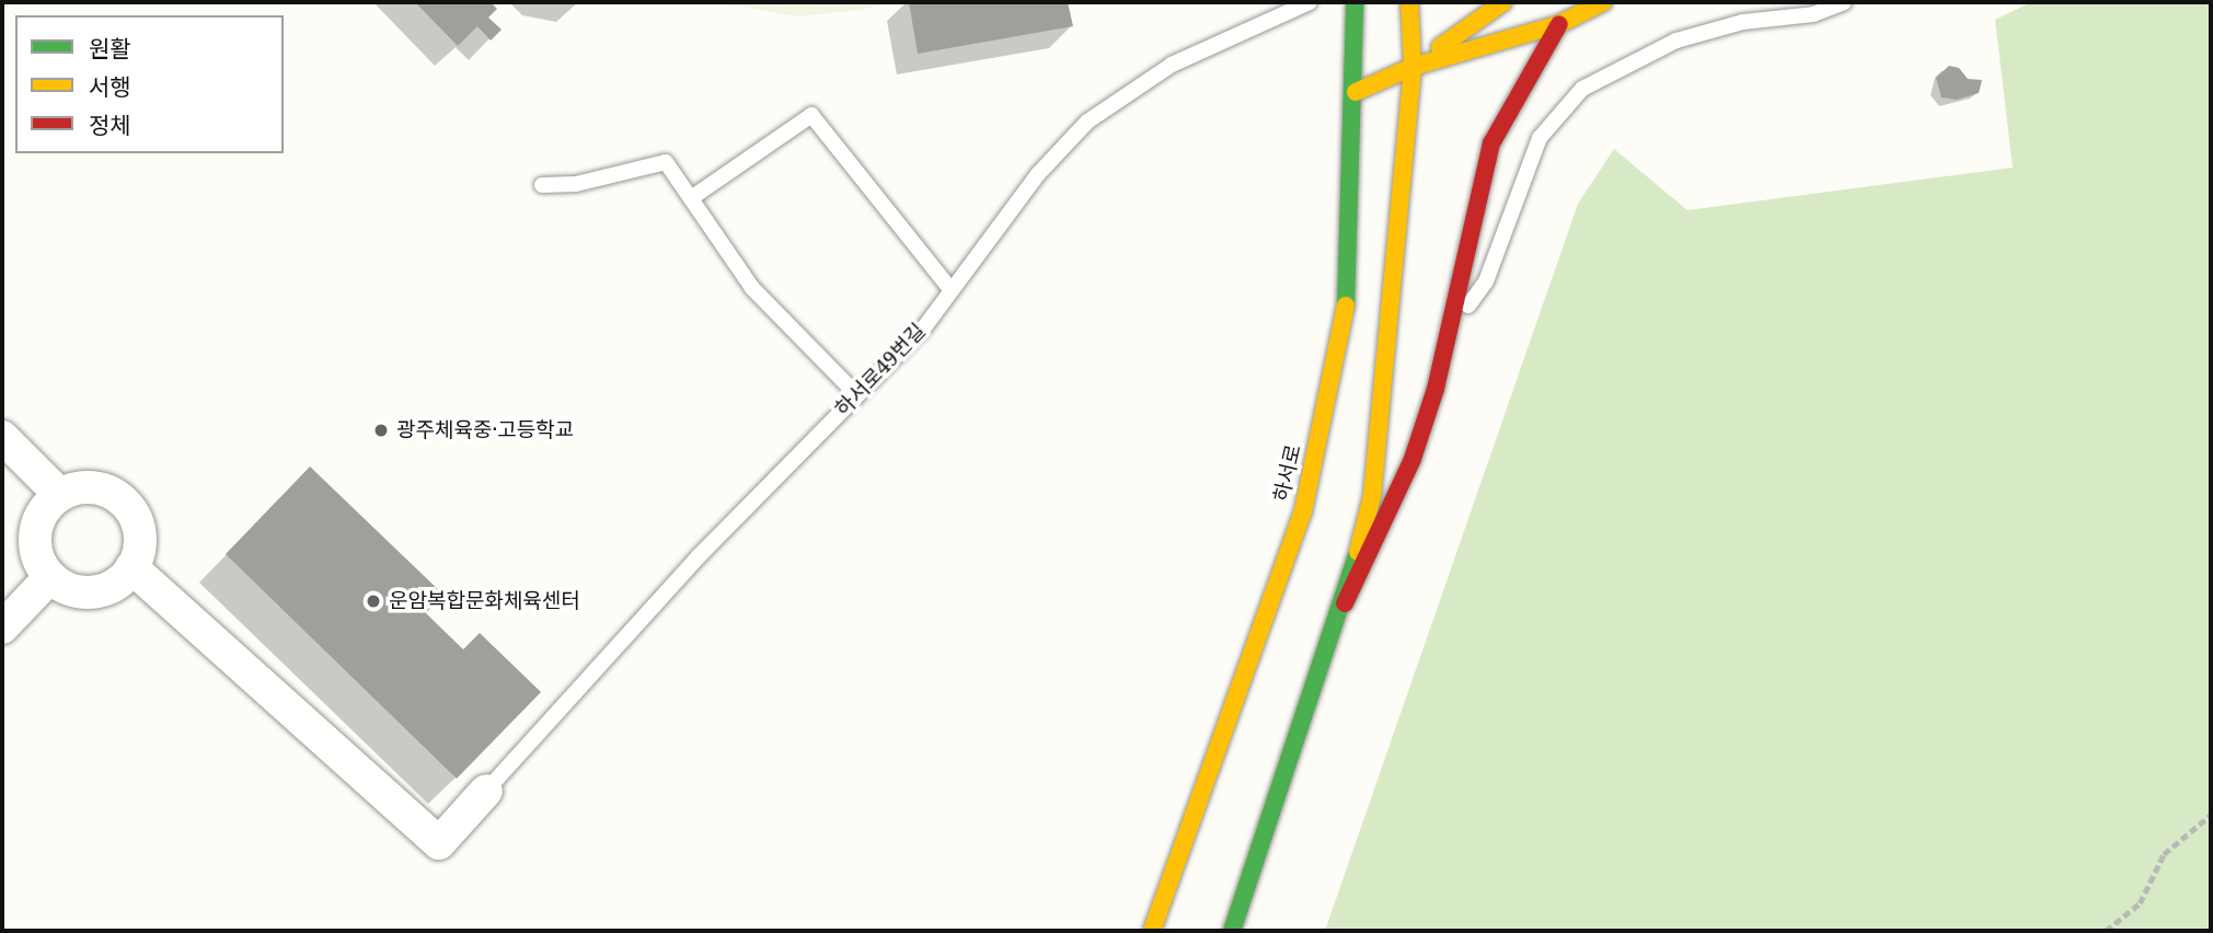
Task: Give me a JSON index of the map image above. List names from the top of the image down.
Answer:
{
  "streets": {
    "main road": ["하서로"],
    "lane": ["하서로49번길"]
  },
  "places": ["광주체육중·고등학교", "운암복합문화체육센터"],
  "legend": ["원활", "서행", "정체"]
}
